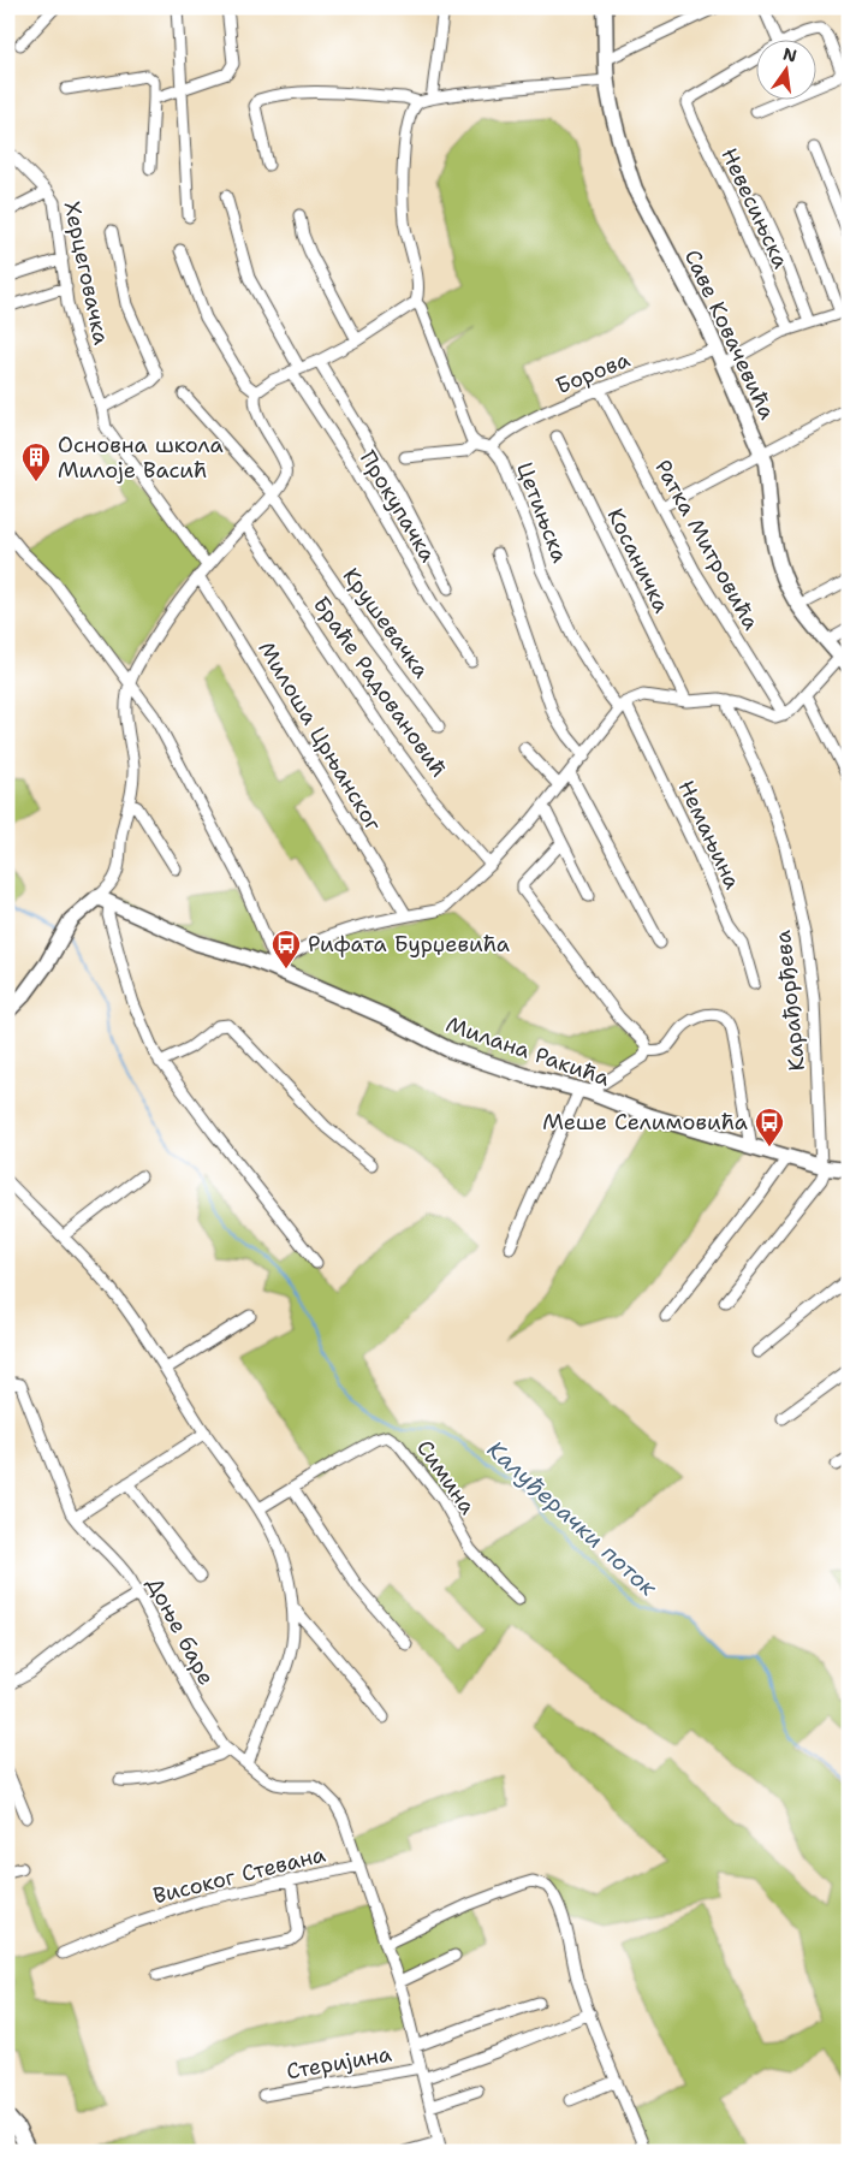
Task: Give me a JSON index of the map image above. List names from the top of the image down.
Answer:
{
  "streets": {
    "street": [
      "Невесињска",
      "Херцеговачка",
      "Саве Ковачевића",
      "Борова",
      "Прокупачка",
      "Цетињска",
      "Ратка Митровића",
      "Косаничка",
      "Крушевачка",
      "Браће Радовановић",
      "Милоша Црњанског",
      "Немањина",
      "Карађорђева",
      "Милана Ракића",
      "Симина",
      "Доње баре",
      "Високог Стевана",
      "Стеријина"
    ]
  },
  "crossings": [
    ["Саве Ковачевића", "Борова"],
    ["Борова", "Цетињска"],
    ["Борова", "Ратка Митровића"],
    ["Цетињска", "Немањина"],
    ["Карађорђева", "Милана Ракића"],
    ["Доње баре", "Високог Стевана"],
    ["Доње баре", "Стеријина"]
  ],
  "water": ["Калуђерачки поток"],
  "places": {
    "building": ["Основна школа Милоје Васић"],
    "bus stop": ["Рифата Бурџевића", "Меше Селимовића"]
  },
  "north": "top"
}
